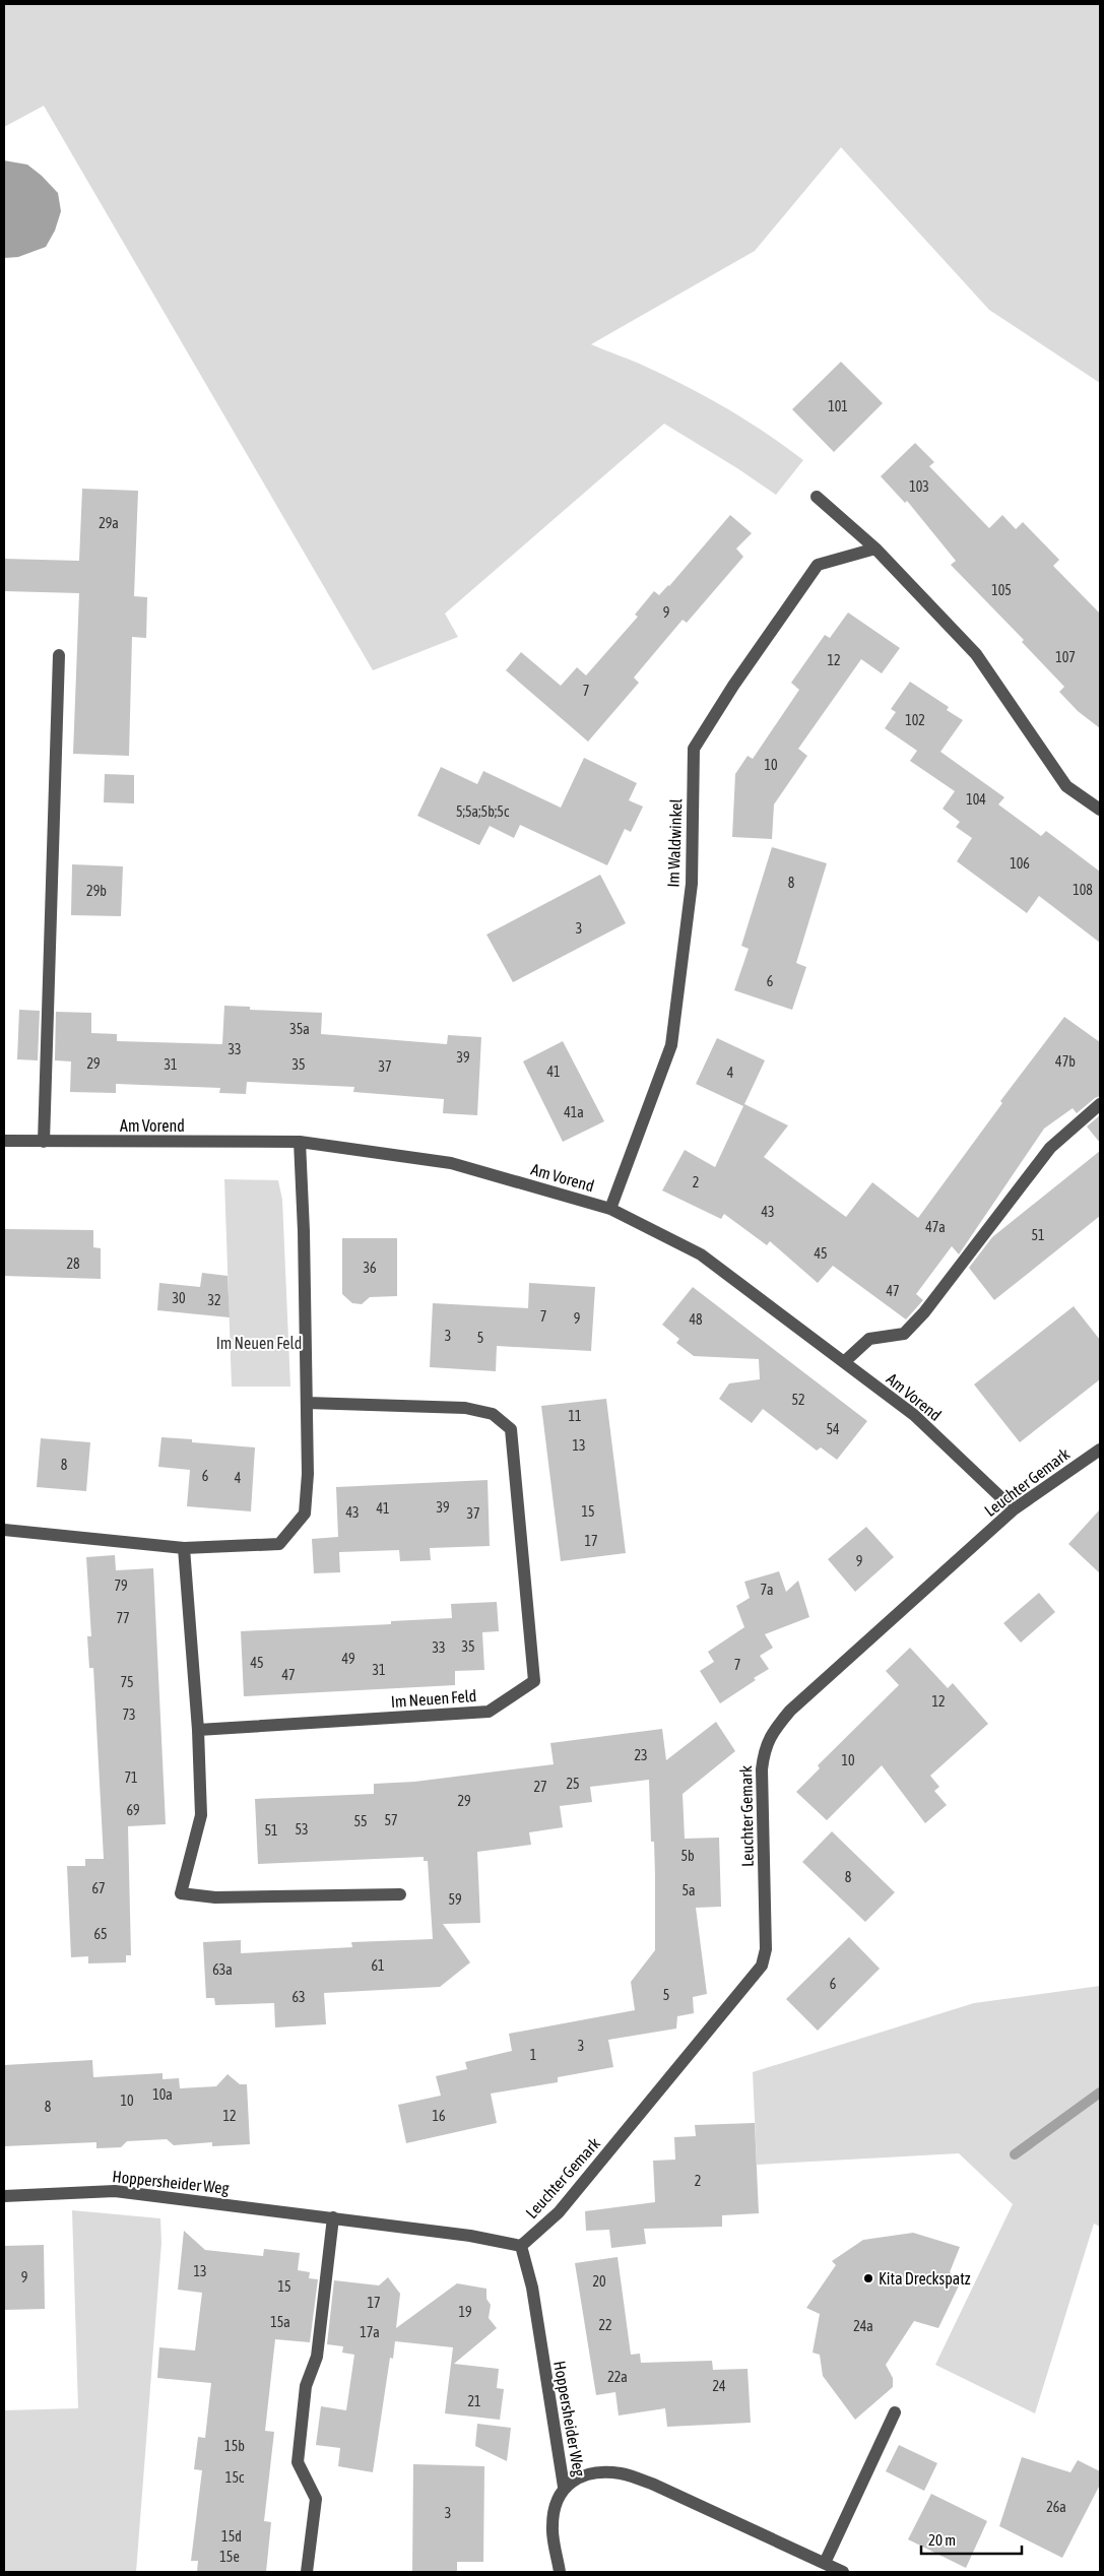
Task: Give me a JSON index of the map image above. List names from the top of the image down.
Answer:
{
  "streets": {
    "street": [
      "Im Waldwinkel",
      "Am Vorend",
      "Leuchter Gemark",
      "Im Neuen Feld",
      "Hoppersheider Weg"
    ]
  },
  "crossings": [
    ["Im Waldwinkel", "Am Vorend"],
    ["Am Vorend", "Leuchter Gemark"],
    ["Leuchter Gemark", "Hoppersheider Weg"]
  ],
  "parks": ["Im Neuen Feld"],
  "places": ["Kita Dreckspatz"],
  "house_numbers": [
    "101",
    "103",
    "29a",
    "105",
    "9",
    "107",
    "12",
    "7",
    "102",
    "10",
    "104",
    "5;5a;5b;5c",
    "106",
    "8",
    "108",
    "29b",
    "3",
    "6",
    "35a",
    "33",
    "39",
    "47b",
    "29",
    "31",
    "35",
    "37",
    "41",
    "4",
    "41a",
    "2",
    "43",
    "47a",
    "51",
    "45",
    "28",
    "36",
    "47",
    "30",
    "32",
    "7",
    "9",
    "48",
    "3",
    "5",
    "52",
    "11",
    "54",
    "13",
    "8",
    "6",
    "4",
    "39",
    "41",
    "15",
    "43",
    "37",
    "17",
    "9",
    "79",
    "7a",
    "77",
    "35",
    "33",
    "49",
    "45",
    "7",
    "31",
    "47",
    "75",
    "12",
    "73",
    "23",
    "10",
    "71",
    "25",
    "27",
    "29",
    "69",
    "57",
    "55",
    "53",
    "51",
    "5b",
    "8",
    "67",
    "5a",
    "59",
    "65",
    "61",
    "63a",
    "6",
    "5",
    "63",
    "3",
    "1",
    "10a",
    "10",
    "8",
    "12",
    "16",
    "2",
    "13",
    "9",
    "20",
    "15",
    "17",
    "19",
    "15a",
    "22",
    "24a",
    "17a",
    "22a",
    "24",
    "21",
    "15b",
    "15c",
    "26a",
    "3",
    "15d",
    "15e"
  ],
  "scale_bar": "20 m"
}
